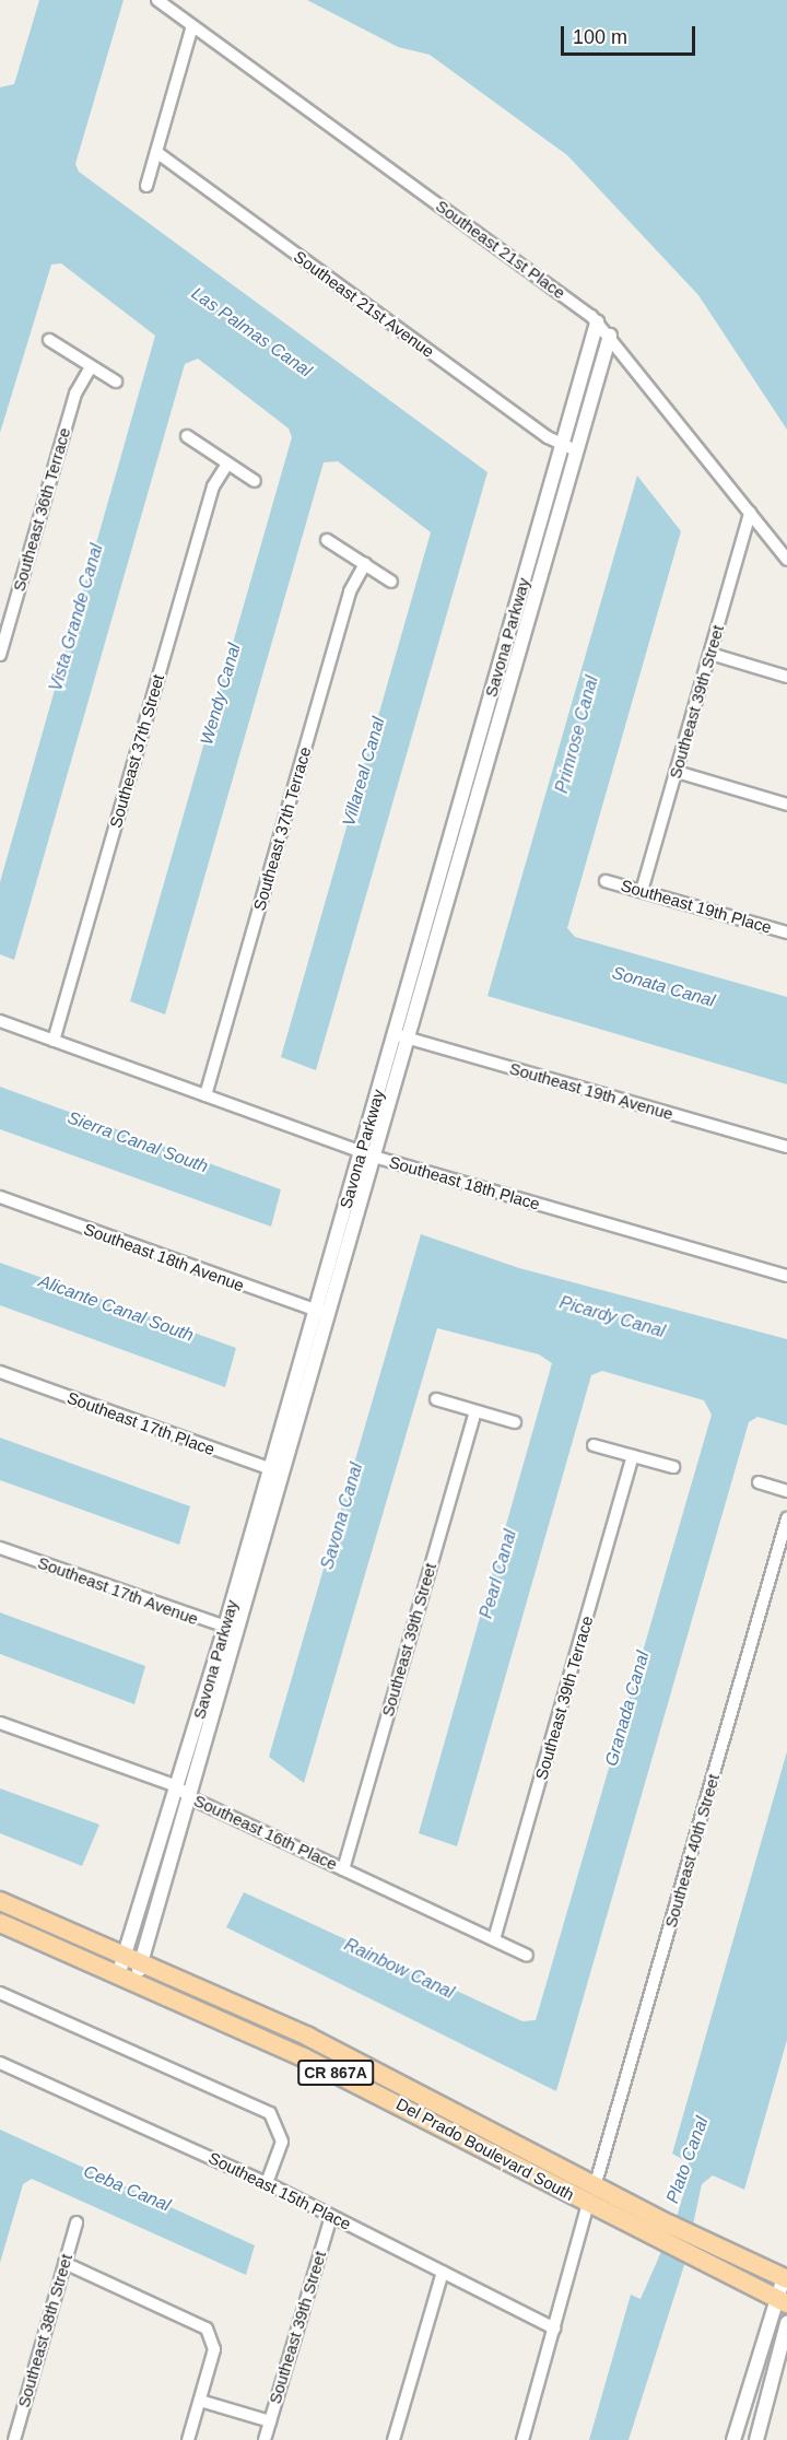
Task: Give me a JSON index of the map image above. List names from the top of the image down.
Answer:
{
  "streets": {
    "main road": ["CR 867A", "Del Prado Boulevard South"],
    "street": [
      "Southeast 21st Place",
      "Southeast 21st Avenue",
      "Southeast 36th Terrace",
      "Savona Parkway",
      "Southeast 39th Street",
      "Southeast 37th Street",
      "Southeast 37th Terrace",
      "Southeast 19th Place",
      "Southeast 19th Avenue",
      "Southeast 18th Place",
      "Southeast 18th Avenue",
      "Southeast 17th Place",
      "Southeast 17th Avenue",
      "Southeast 39th Terrace",
      "Southeast 16th Place",
      "Southeast 40th Street",
      "Southeast 15th Place",
      "Southeast 38th Street"
    ]
  },
  "crossings": [
    ["Southeast 21st Place", "Savona Parkway"],
    ["Southeast 21st Place", "Southeast 39th Street"],
    ["Southeast 21st Avenue", "Savona Parkway"],
    ["Savona Parkway", "Southeast 19th Avenue"],
    ["Savona Parkway", "Southeast 18th Place"],
    ["Savona Parkway", "Southeast 18th Avenue"],
    ["Savona Parkway", "Southeast 17th Place"],
    ["Savona Parkway", "Southeast 17th Avenue"],
    ["Savona Parkway", "Southeast 16th Place"],
    ["Savona Parkway", "Del Prado Boulevard South"],
    ["Southeast 39th Street", "Southeast 19th Place"],
    ["Southeast 39th Street", "Southeast 16th Place"],
    ["Southeast 39th Street", "Southeast 15th Place"],
    ["Southeast 37th Street", "Southeast 18th Place"],
    ["Southeast 37th Terrace", "Southeast 18th Place"],
    ["Southeast 39th Terrace", "Southeast 16th Place"],
    ["Southeast 40th Street", "Del Prado Boulevard South"]
  ],
  "water": [
    "Las Palmas Canal",
    "Vista Grande Canal",
    "Wendy Canal",
    "Primrose Canal",
    "Villareal Canal",
    "Sonata Canal",
    "Sierra Canal South",
    "Alicante Canal South",
    "Picardy Canal",
    "Savona Canal",
    "Pearl Canal",
    "Granada Canal",
    "Rainbow Canal",
    "Plato Canal",
    "Ceba Canal"
  ],
  "scale_bar": "100 m"
}
